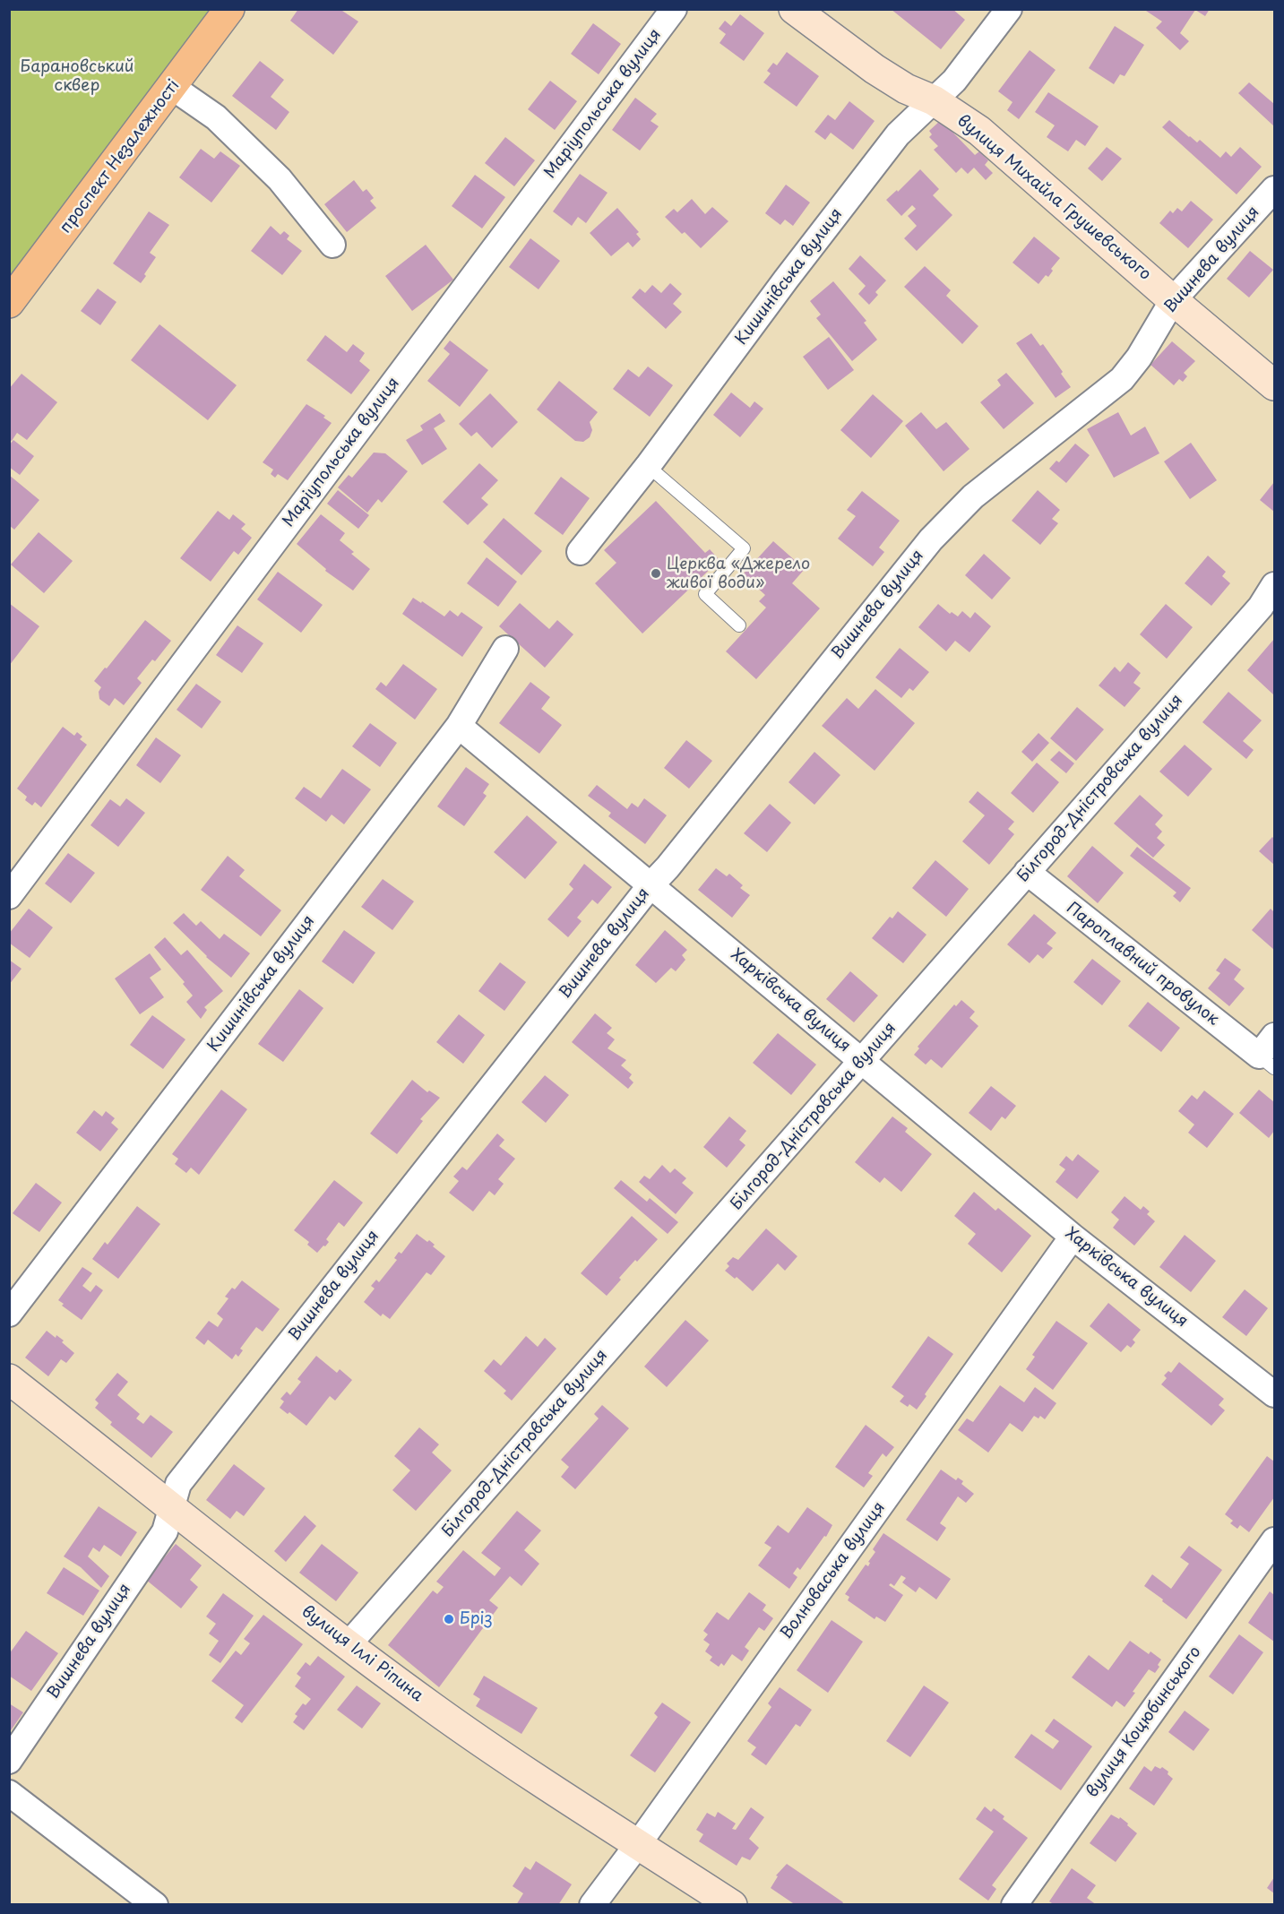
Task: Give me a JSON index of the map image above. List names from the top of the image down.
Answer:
{
  "streets": {
    "main road": ["проспект Незалежності"],
    "street": [
      "Маріупольська вулиця",
      "вулиця Михайла Грушевського",
      "Вишнева вулиця",
      "Кишинівська вулиця",
      "Білгород-Дністровська вулиця",
      "Пароплавний провулок",
      "Харківська вулиця",
      "Волноваська вулиця",
      "вулиця Іллі Ріпина",
      "вулиця Коцюбинського"
    ]
  },
  "crossings": [
    ["вулиця Михайла Грушевського", "Вишнева вулиця"],
    ["вулиця Михайла Грушевського", "Кишинівська вулиця"],
    ["Вишнева вулиця", "Харківська вулиця"],
    ["Вишнева вулиця", "вулиця Іллі Ріпина"],
    ["Кишинівська вулиця", "Харківська вулиця"],
    ["Білгород-Дністровська вулиця", "Пароплавний провулок"],
    ["Білгород-Дністровська вулиця", "Харківська вулиця"],
    ["Білгород-Дністровська вулиця", "вулиця Іллі Ріпина"],
    ["Харківська вулиця", "Волноваська вулиця"],
    ["Волноваська вулиця", "вулиця Іллі Ріпина"]
  ],
  "parks": ["Барановський сквер"],
  "places": ["Церква «Джерело живої води»", "Бріз"]
}
